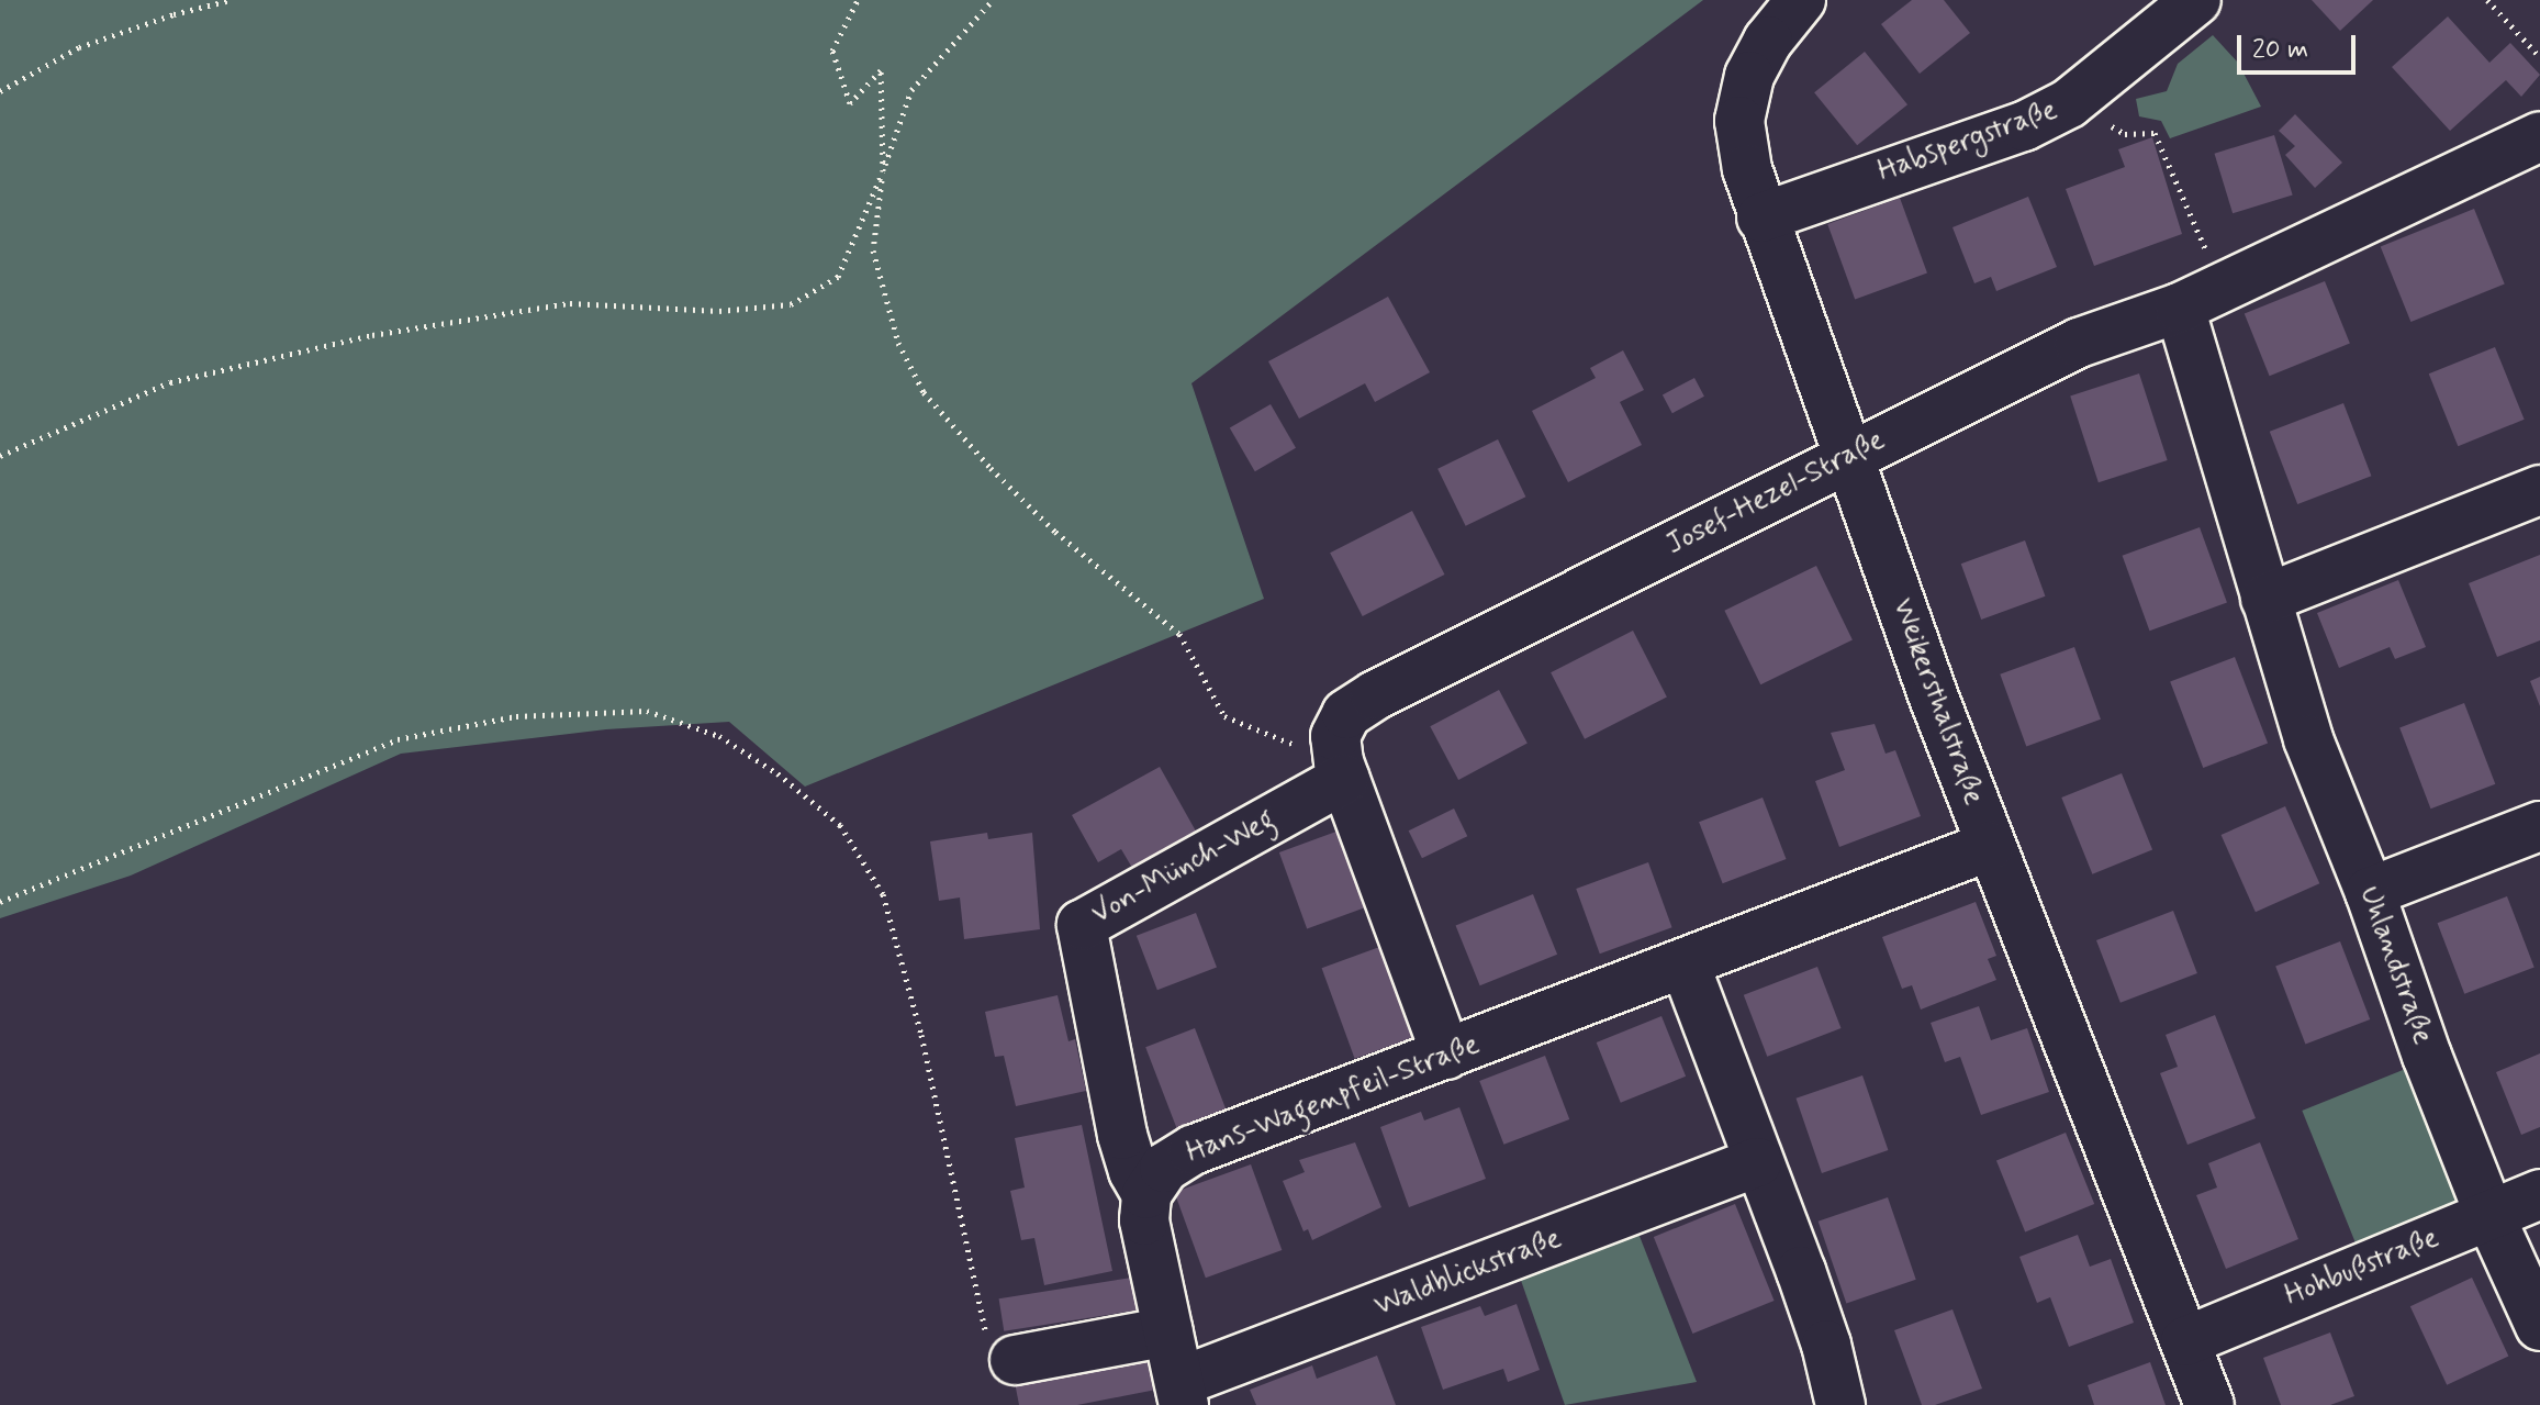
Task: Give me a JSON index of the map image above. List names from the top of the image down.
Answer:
{
  "streets": {
    "street": [
      "Habspergstraße",
      "Josef-Hezel-Straße",
      "Weikersthalstraße",
      "Von-Münch-Weg",
      "Uhlandstraße",
      "Hans-Wagenpfeil-Straße",
      "Hohbußstraße",
      "Waldblickstraße"
    ]
  },
  "crossings": [
    ["Habspergstraße", "Weikersthalstraße"],
    ["Josef-Hezel-Straße", "Weikersthalstraße"],
    ["Josef-Hezel-Straße", "Von-Münch-Weg"],
    ["Josef-Hezel-Straße", "Uhlandstraße"],
    ["Josef-Hezel-Straße", "Hans-Wagenpfeil-Straße"],
    ["Weikersthalstraße", "Hans-Wagenpfeil-Straße"],
    ["Weikersthalstraße", "Hohbußstraße"],
    ["Von-Münch-Weg", "Hans-Wagenpfeil-Straße"],
    ["Uhlandstraße", "Hohbußstraße"]
  ],
  "scale_bar": "20 m"
}
